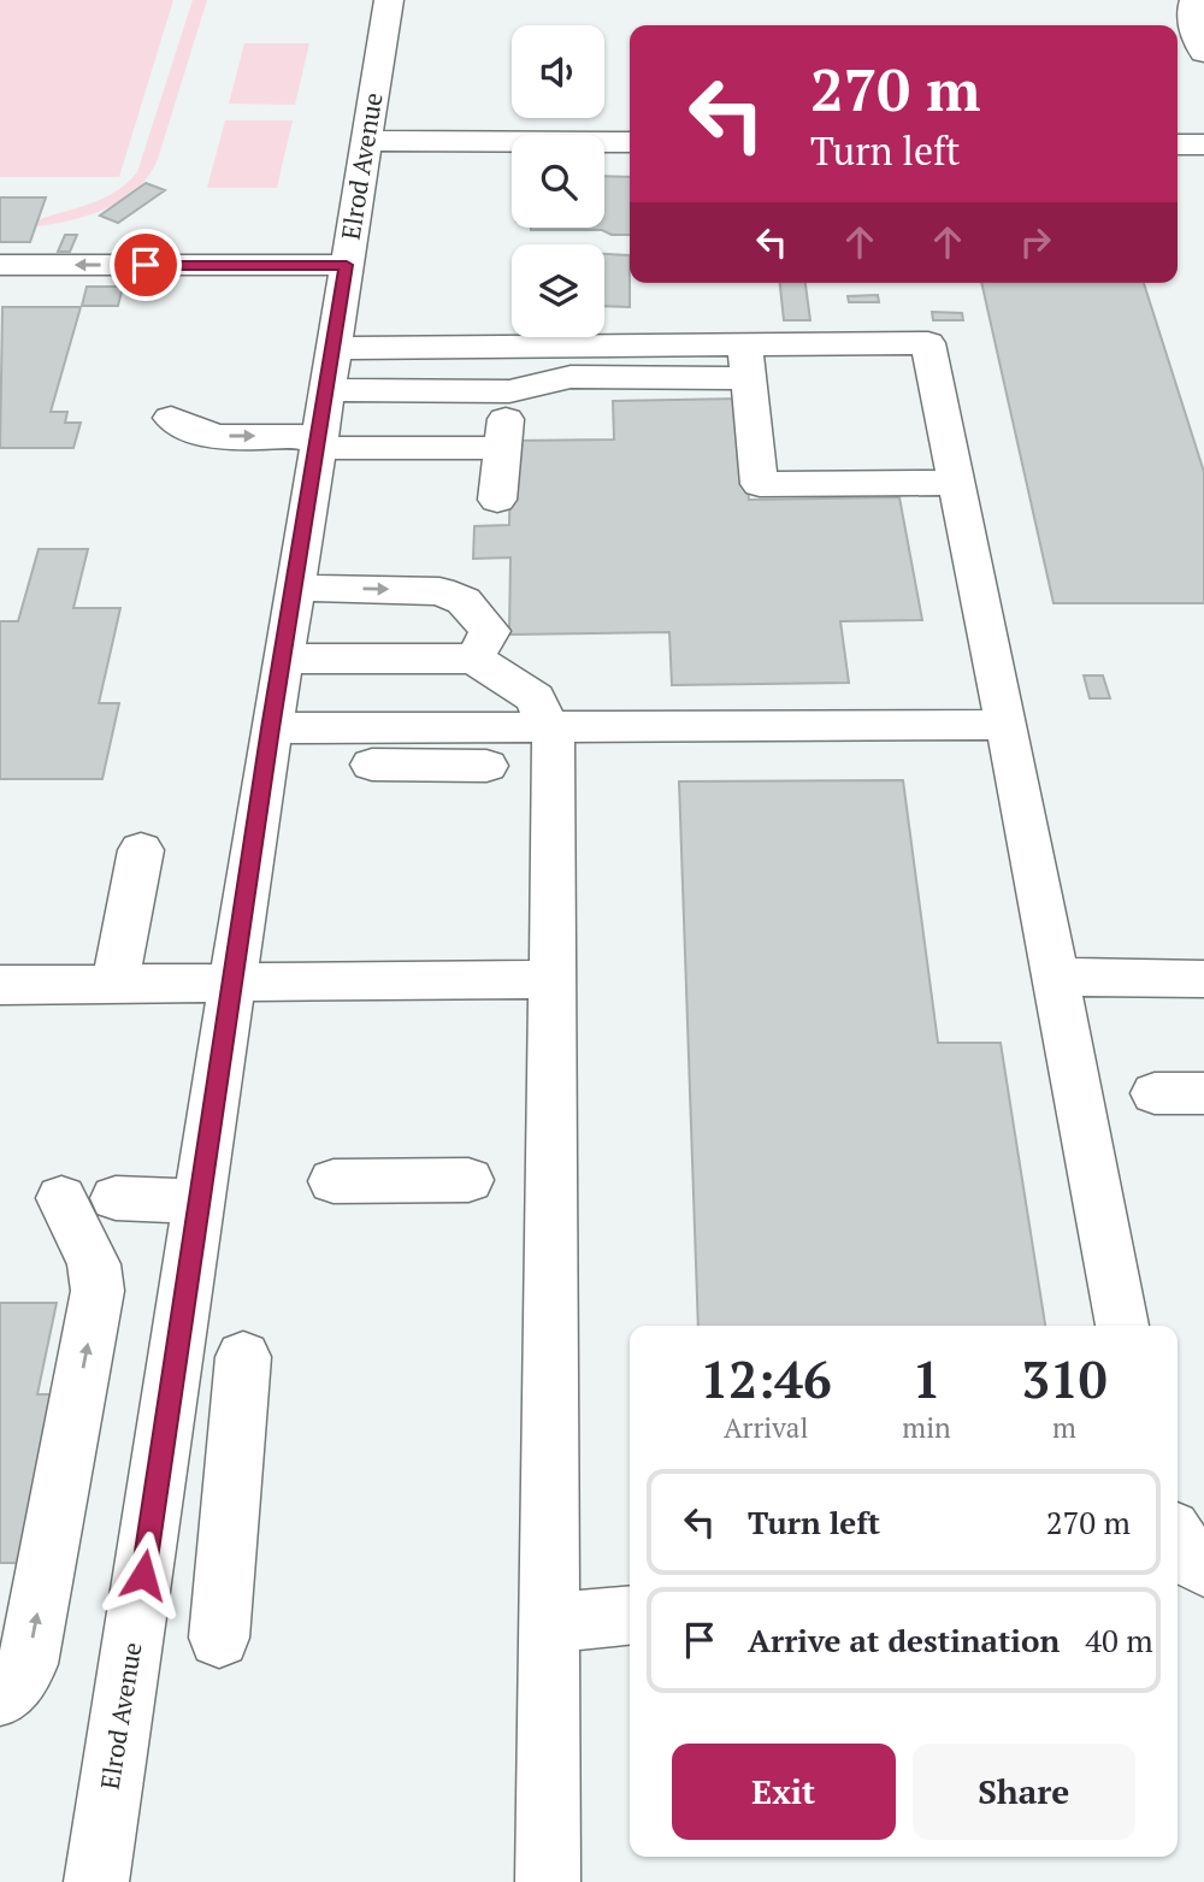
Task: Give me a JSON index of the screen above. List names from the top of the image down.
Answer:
{
  "streets": {
    "street": ["Elrod Avenue"]
  },
  "page": {
    "turn": ["270 m", "Turn left"],
    "eta": [
      "12:46",
      "Arrival",
      "1",
      "min",
      "310",
      "m"
    ],
    "list": [
      {
        "name": "Turn left",
        "value": "270 m"
      },
      {
        "name": "Arrive at destination",
        "value": "40 m"
      }
    ],
    "buttons": ["Exit", "Share"]
  }
}
